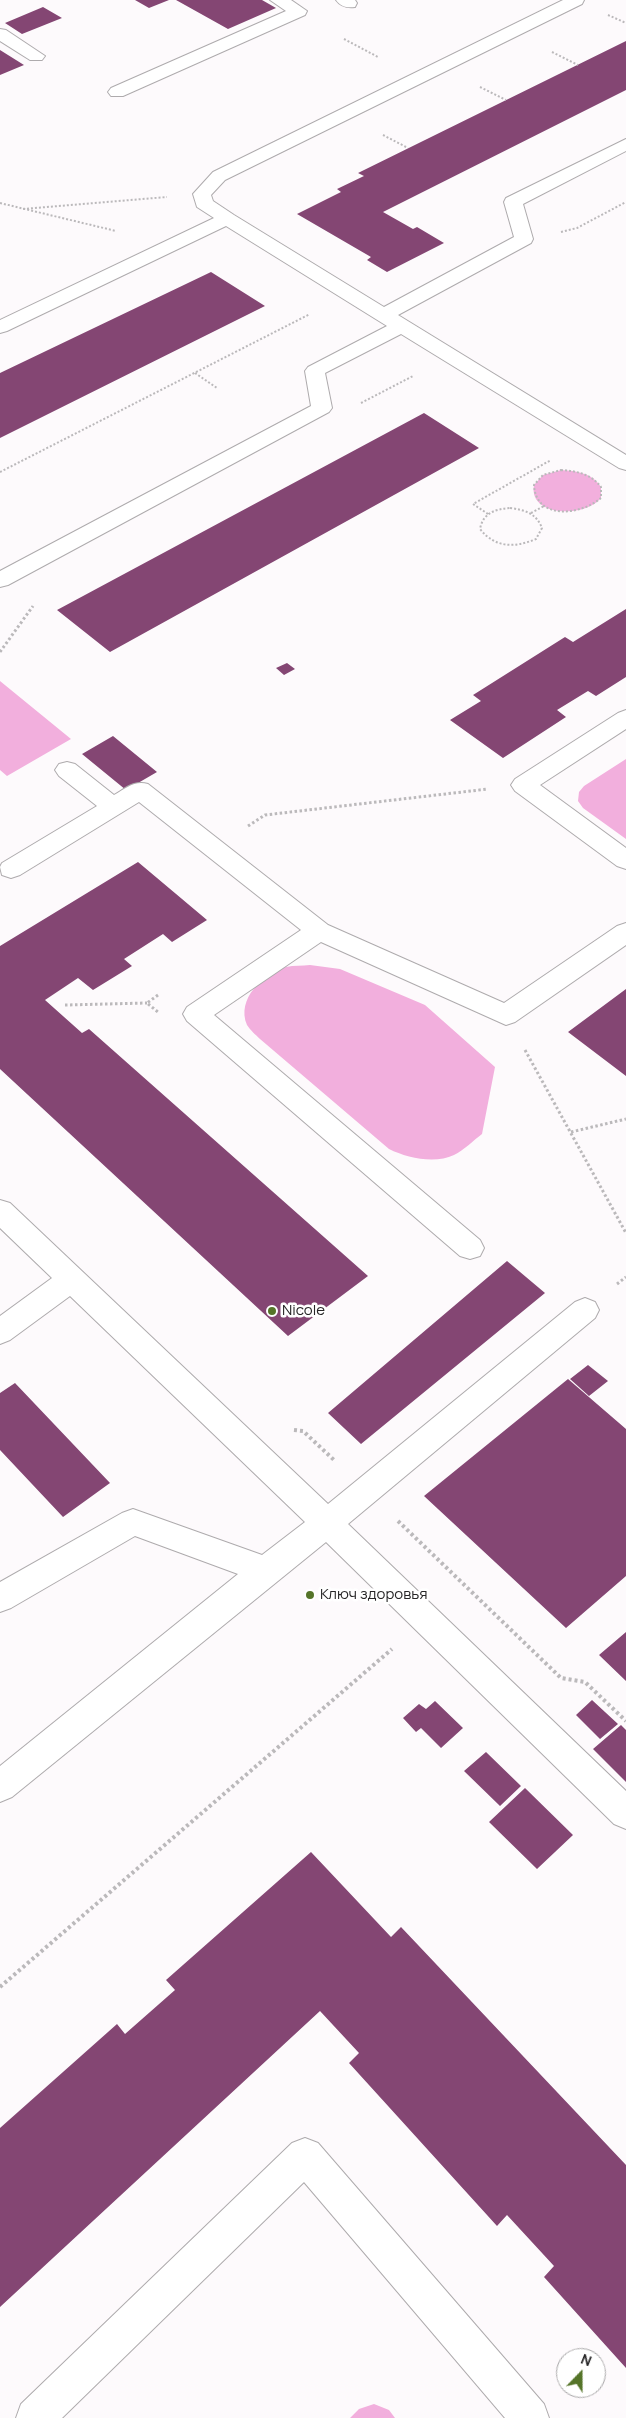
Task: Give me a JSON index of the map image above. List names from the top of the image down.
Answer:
{
  "places": ["Nicole", "Ключ здоровья"],
  "north": "top"
}
